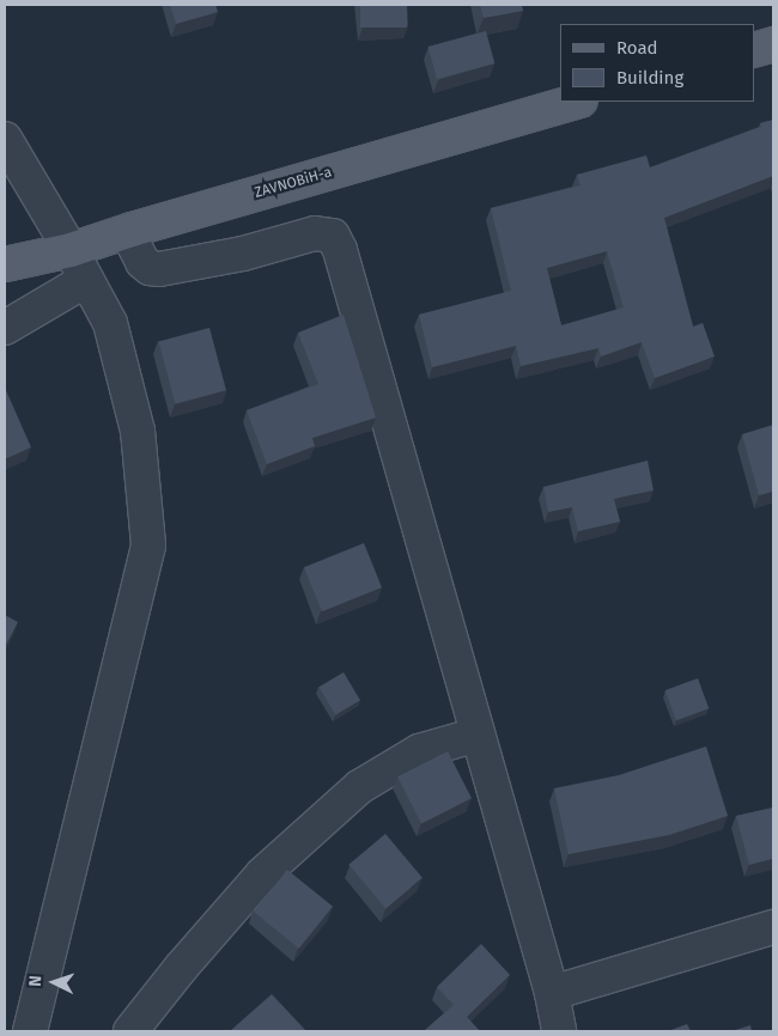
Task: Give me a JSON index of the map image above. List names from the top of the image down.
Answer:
{
  "streets": {
    "main road": ["ZAVNOBiH-a"]
  },
  "legend": ["Road", "Building"],
  "north": "left"
}
